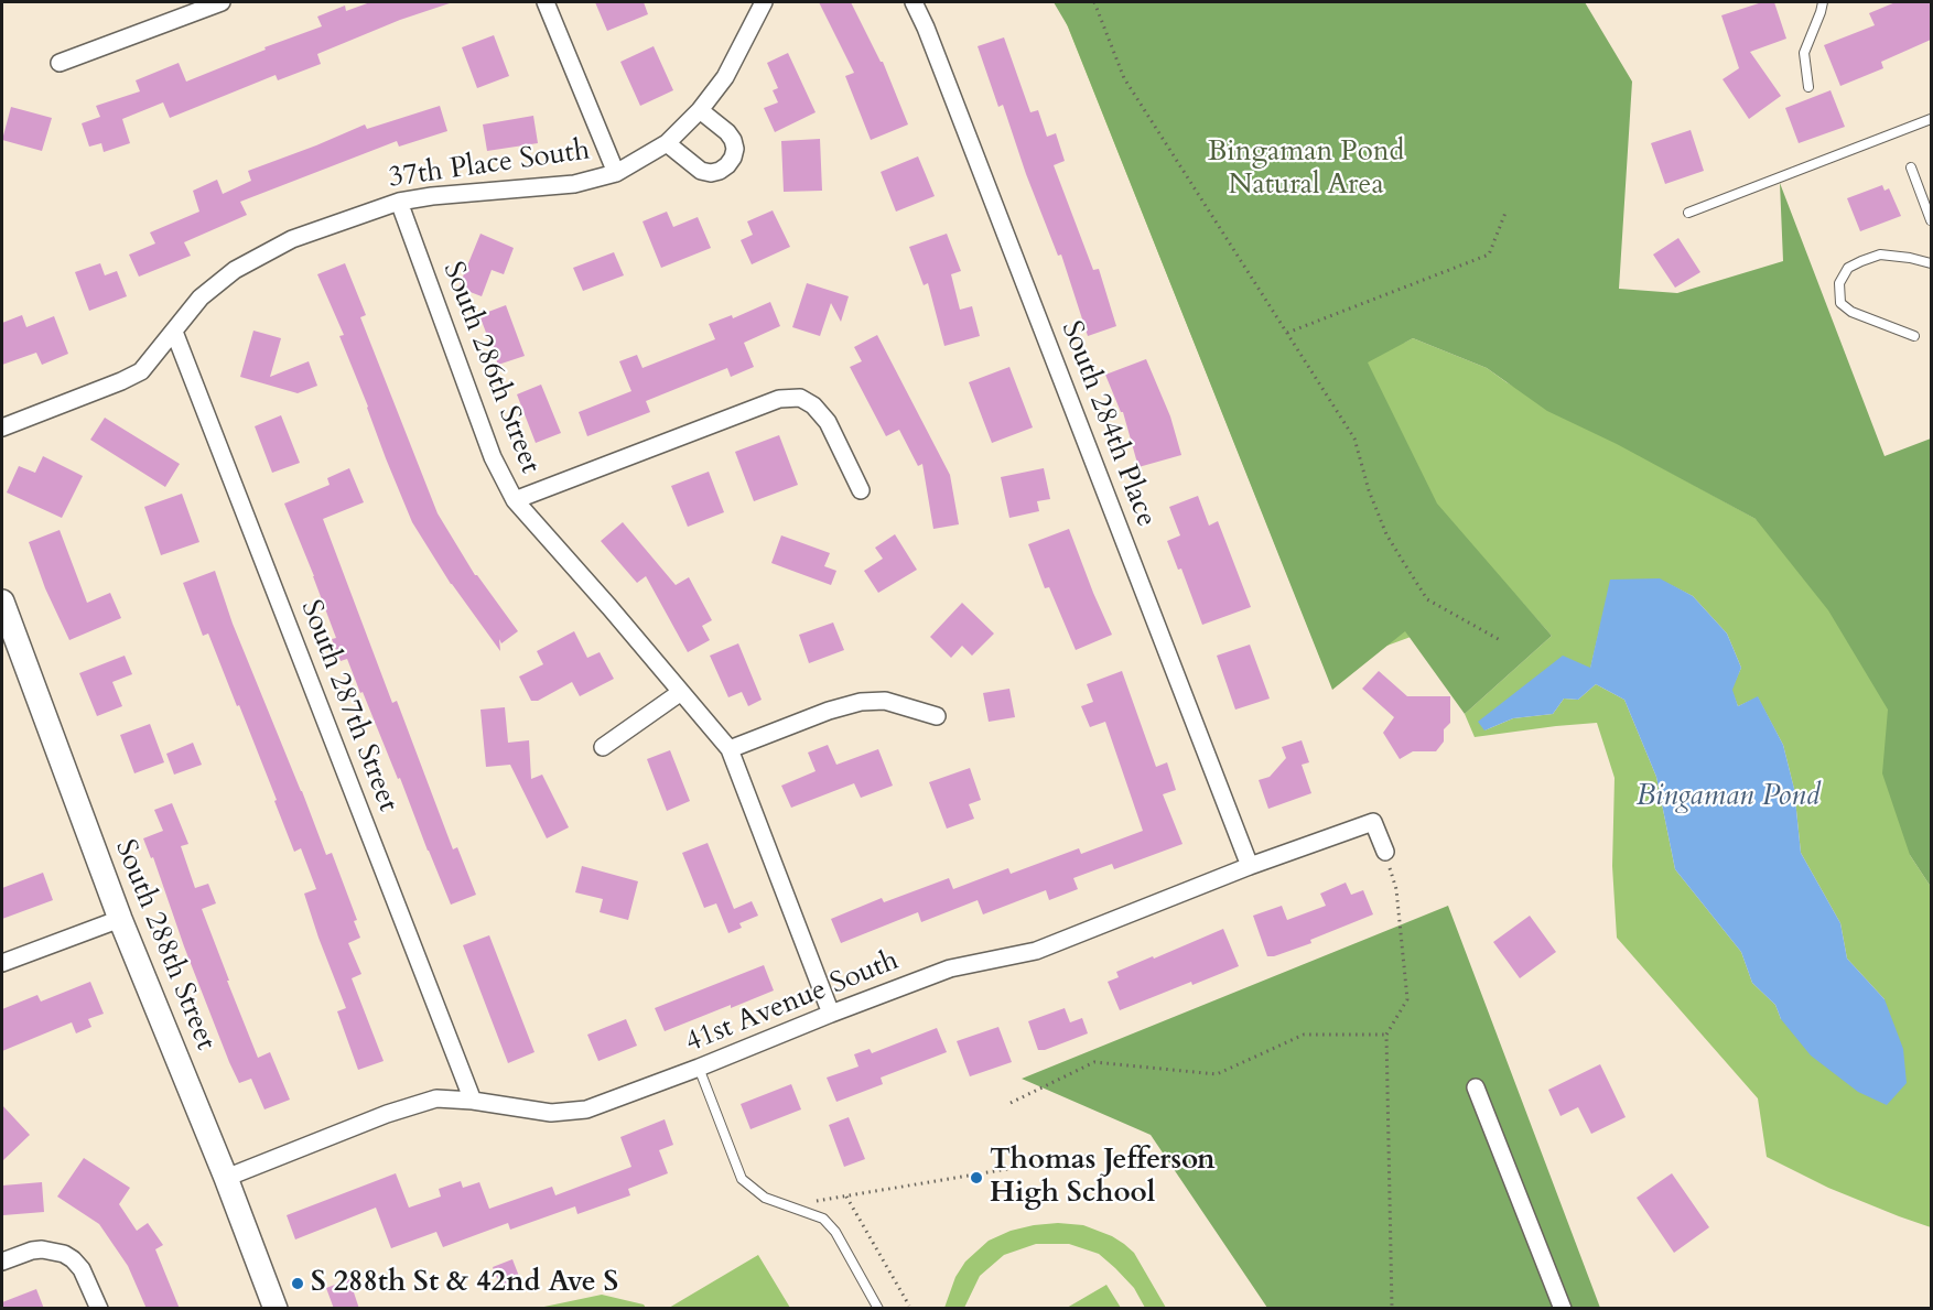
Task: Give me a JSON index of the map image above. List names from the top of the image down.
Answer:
{
  "streets": {
    "main road": ["South 288th Street"],
    "street": [
      "37th Place South",
      "South 286th Street",
      "South 284th Place",
      "South 287th Street",
      "41st Avenue South"
    ]
  },
  "crossings": [
    ["37th Place South", "South 286th Street"],
    ["37th Place South", "South 287th Street"],
    ["South 286th Street", "41st Avenue South"],
    ["South 284th Place", "41st Avenue South"],
    ["South 287th Street", "41st Avenue South"],
    ["South 288th Street", "41st Avenue South"]
  ],
  "water": ["Bingaman Pond"],
  "parks": ["Bingaman Pond Natural Area"],
  "places": ["Thomas Jefferson High School", "S 288th St & 42nd Ave S"]
}
